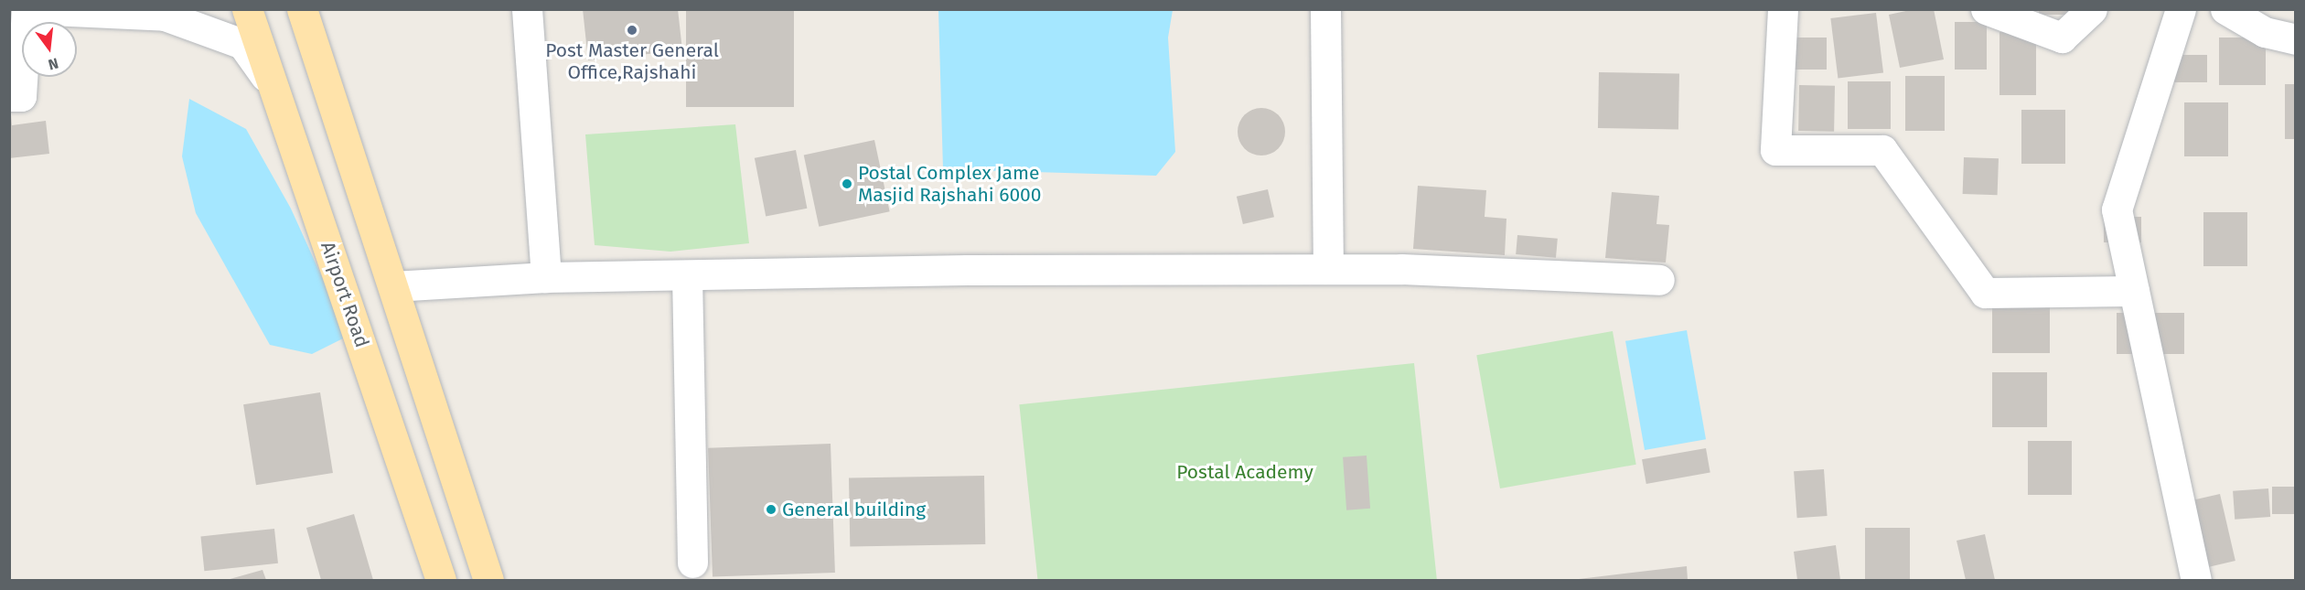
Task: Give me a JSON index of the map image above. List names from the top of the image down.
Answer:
{
  "streets": {
    "main road": ["Airport Road"]
  },
  "parks": ["Postal Academy"],
  "places": ["Post Master General Office,Rajshahi", "Postal Complex Jame Masjid Rajshahi 6000", "General building"],
  "north": "bottom"
}
